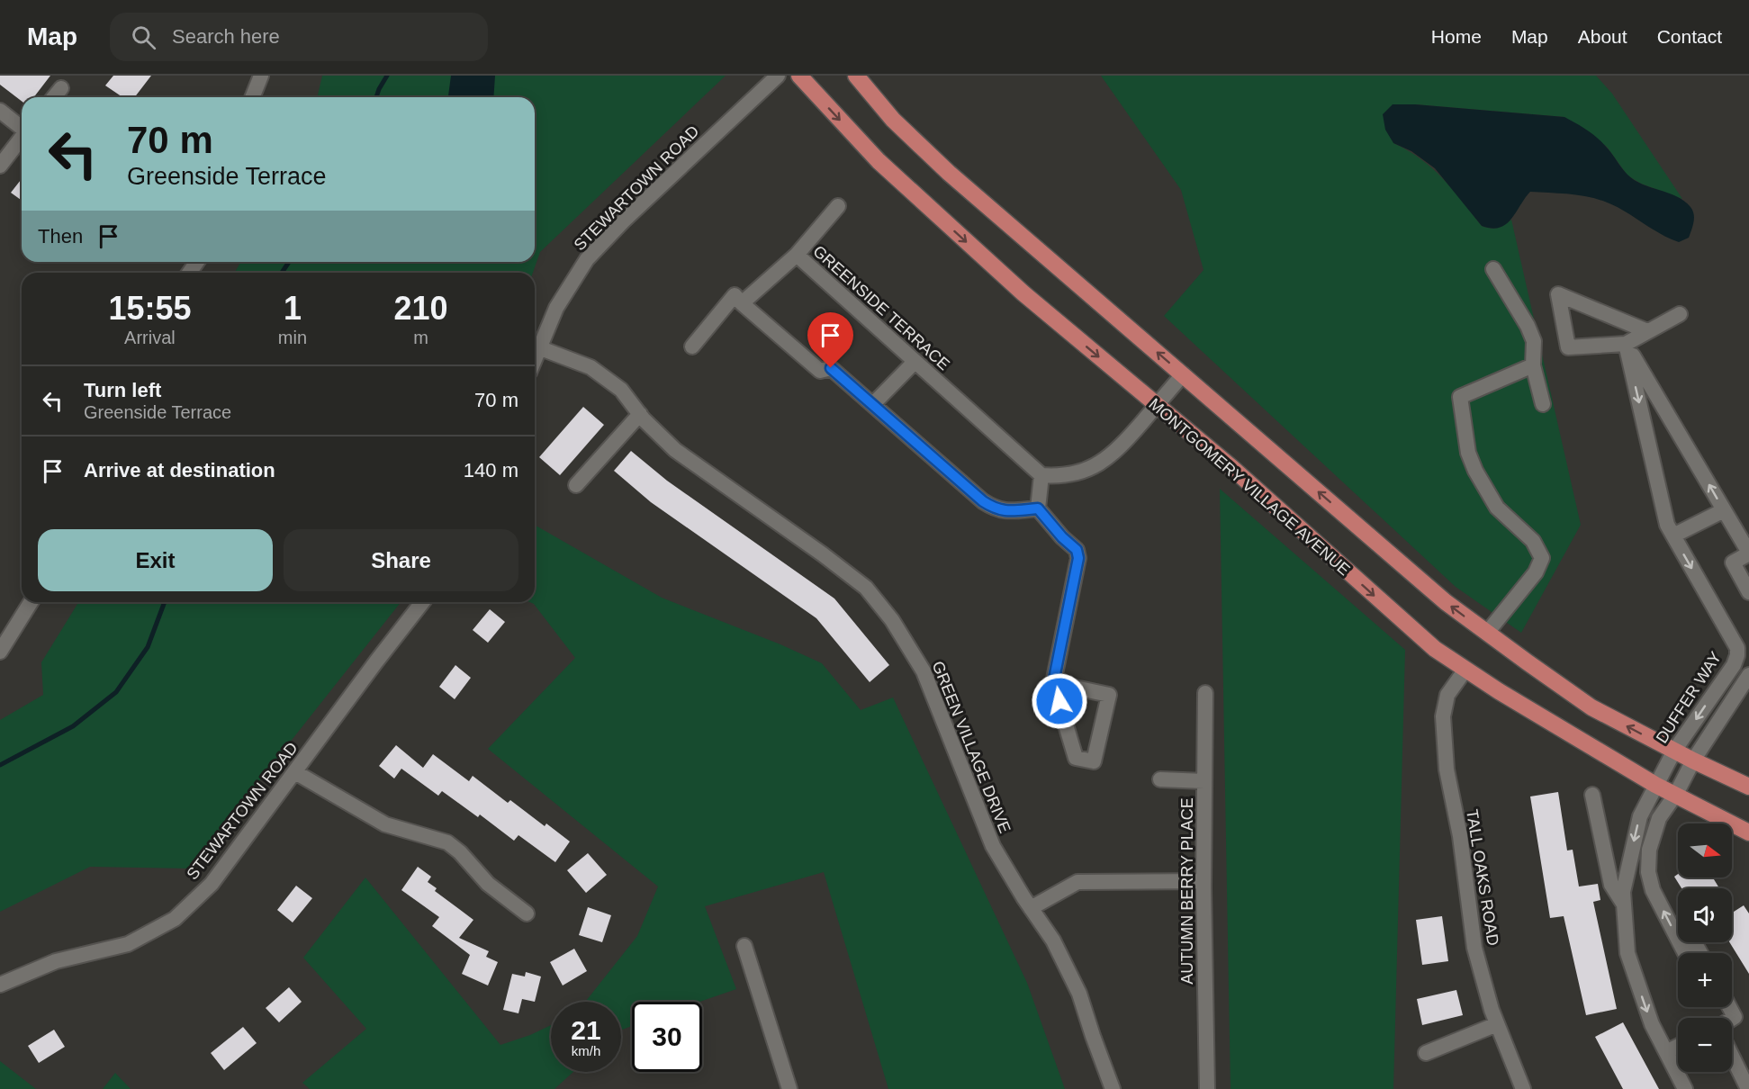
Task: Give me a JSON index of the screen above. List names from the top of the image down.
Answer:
{
  "streets": {
    "main road": ["MONTGOMERY VILLAGE AVENUE"],
    "street": [
      "STEWARTOWN ROAD",
      "GREENSIDE TERRACE",
      "DUFFER WAY",
      "GREEN VILLAGE DRIVE",
      "TALL OAKS ROAD",
      "AUTUMN BERRY PLACE"
    ]
  },
  "crossings": [
    ["STEWARTOWN ROAD", "GREEN VILLAGE DRIVE"],
    ["MONTGOMERY VILLAGE AVENUE", "DUFFER WAY"],
    ["MONTGOMERY VILLAGE AVENUE", "TALL OAKS ROAD"]
  ],
  "north": "right",
  "page": {
    "header": "Map",
    "search": "Search here",
    "nav": [
      "Home",
      "Map",
      "About",
      "Contact"
    ],
    "turn": ["70 m", "Greenside Terrace"],
    "then": "Then",
    "eta": [
      "15:55",
      "Arrival",
      "1",
      "min",
      "210",
      "m"
    ],
    "list": [
      {
        "name": "Turn left",
        "note": "Greenside Terrace",
        "value": "70 m"
      },
      {
        "name": "Arrive at destination",
        "value": "140 m"
      }
    ],
    "buttons": ["Exit", "Share"],
    "map_buttons": ["+", "−"],
    "speed": "21 km/h",
    "limit": "30"
  }
}
